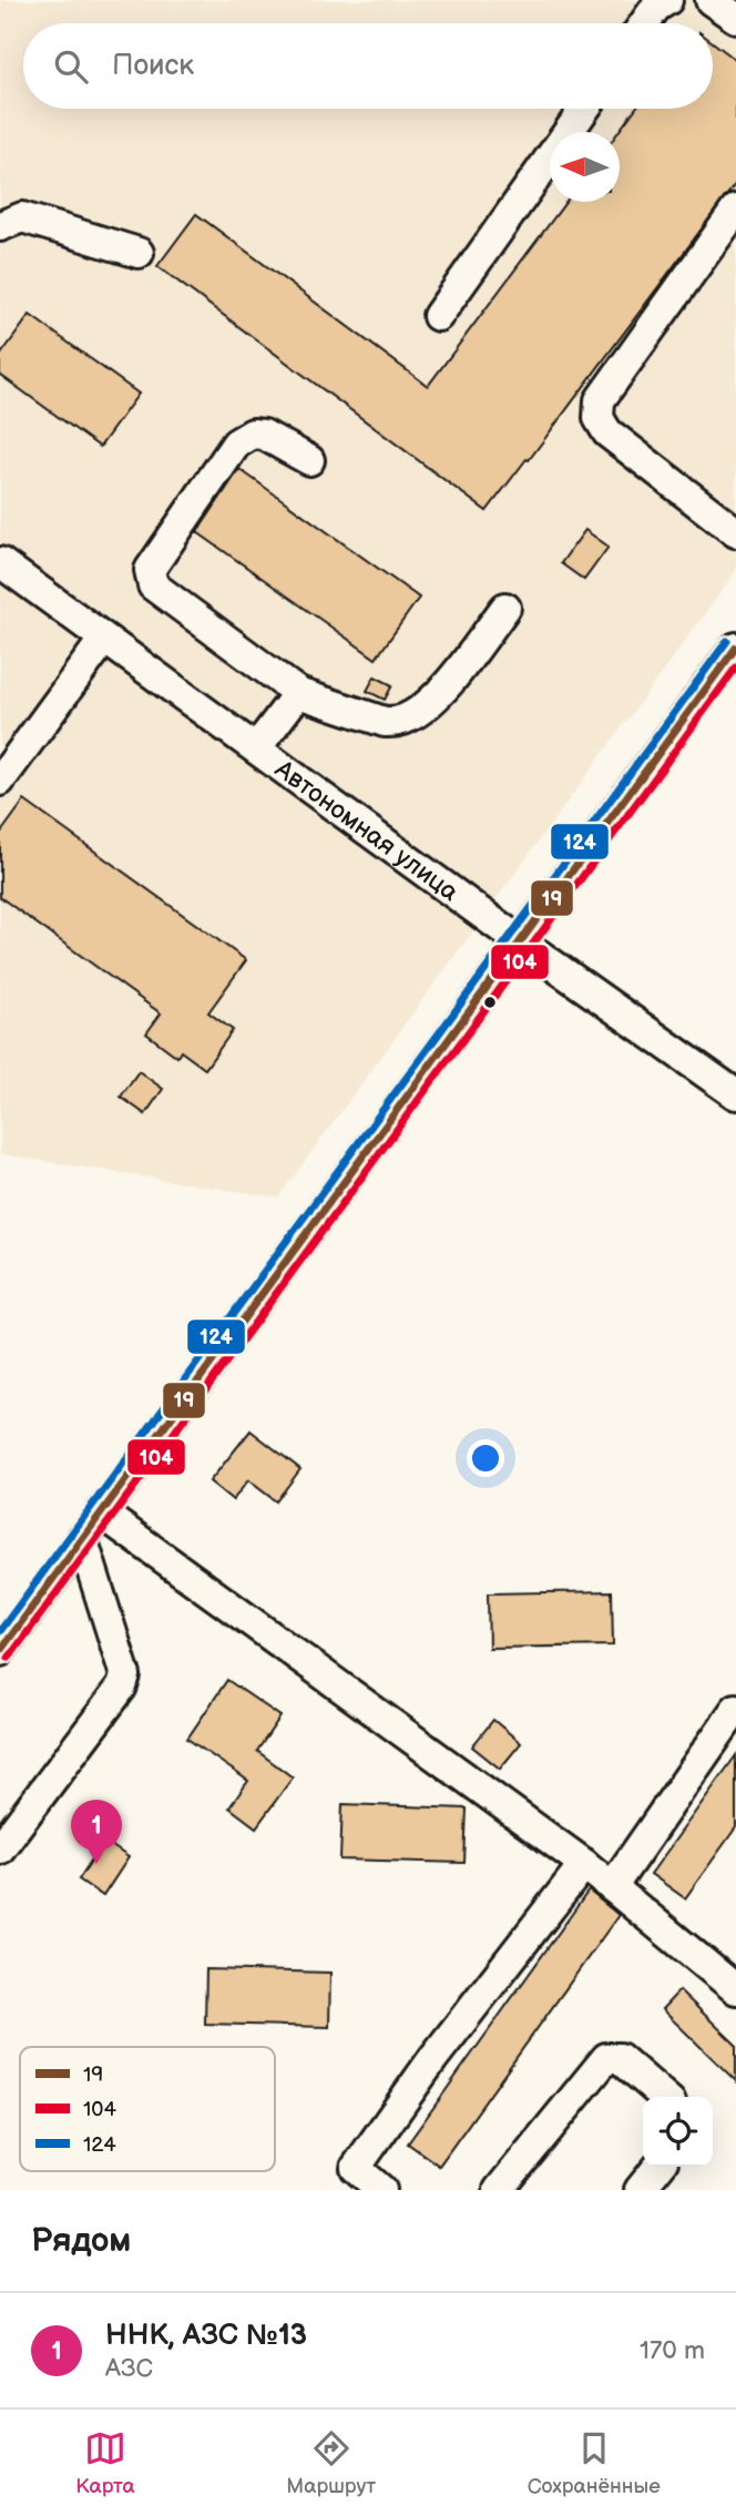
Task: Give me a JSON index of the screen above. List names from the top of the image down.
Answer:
{
  "streets": {
    "street": ["Автономная улица"]
  },
  "lines": ["transit line 124", "transit line 19", "transit line 104"],
  "legend": ["19", "104", "124"],
  "north": "left",
  "page": {
    "search": "Поиск",
    "pins": "1",
    "heading": "Рядом",
    "list": [
      {
        "mark": "1",
        "name": "ННК, АЗС №13",
        "note": "АЗС",
        "value": "170 m"
      }
    ],
    "nav": ["Карта", "Маршрут", "Сохранённые"]
  }
}
